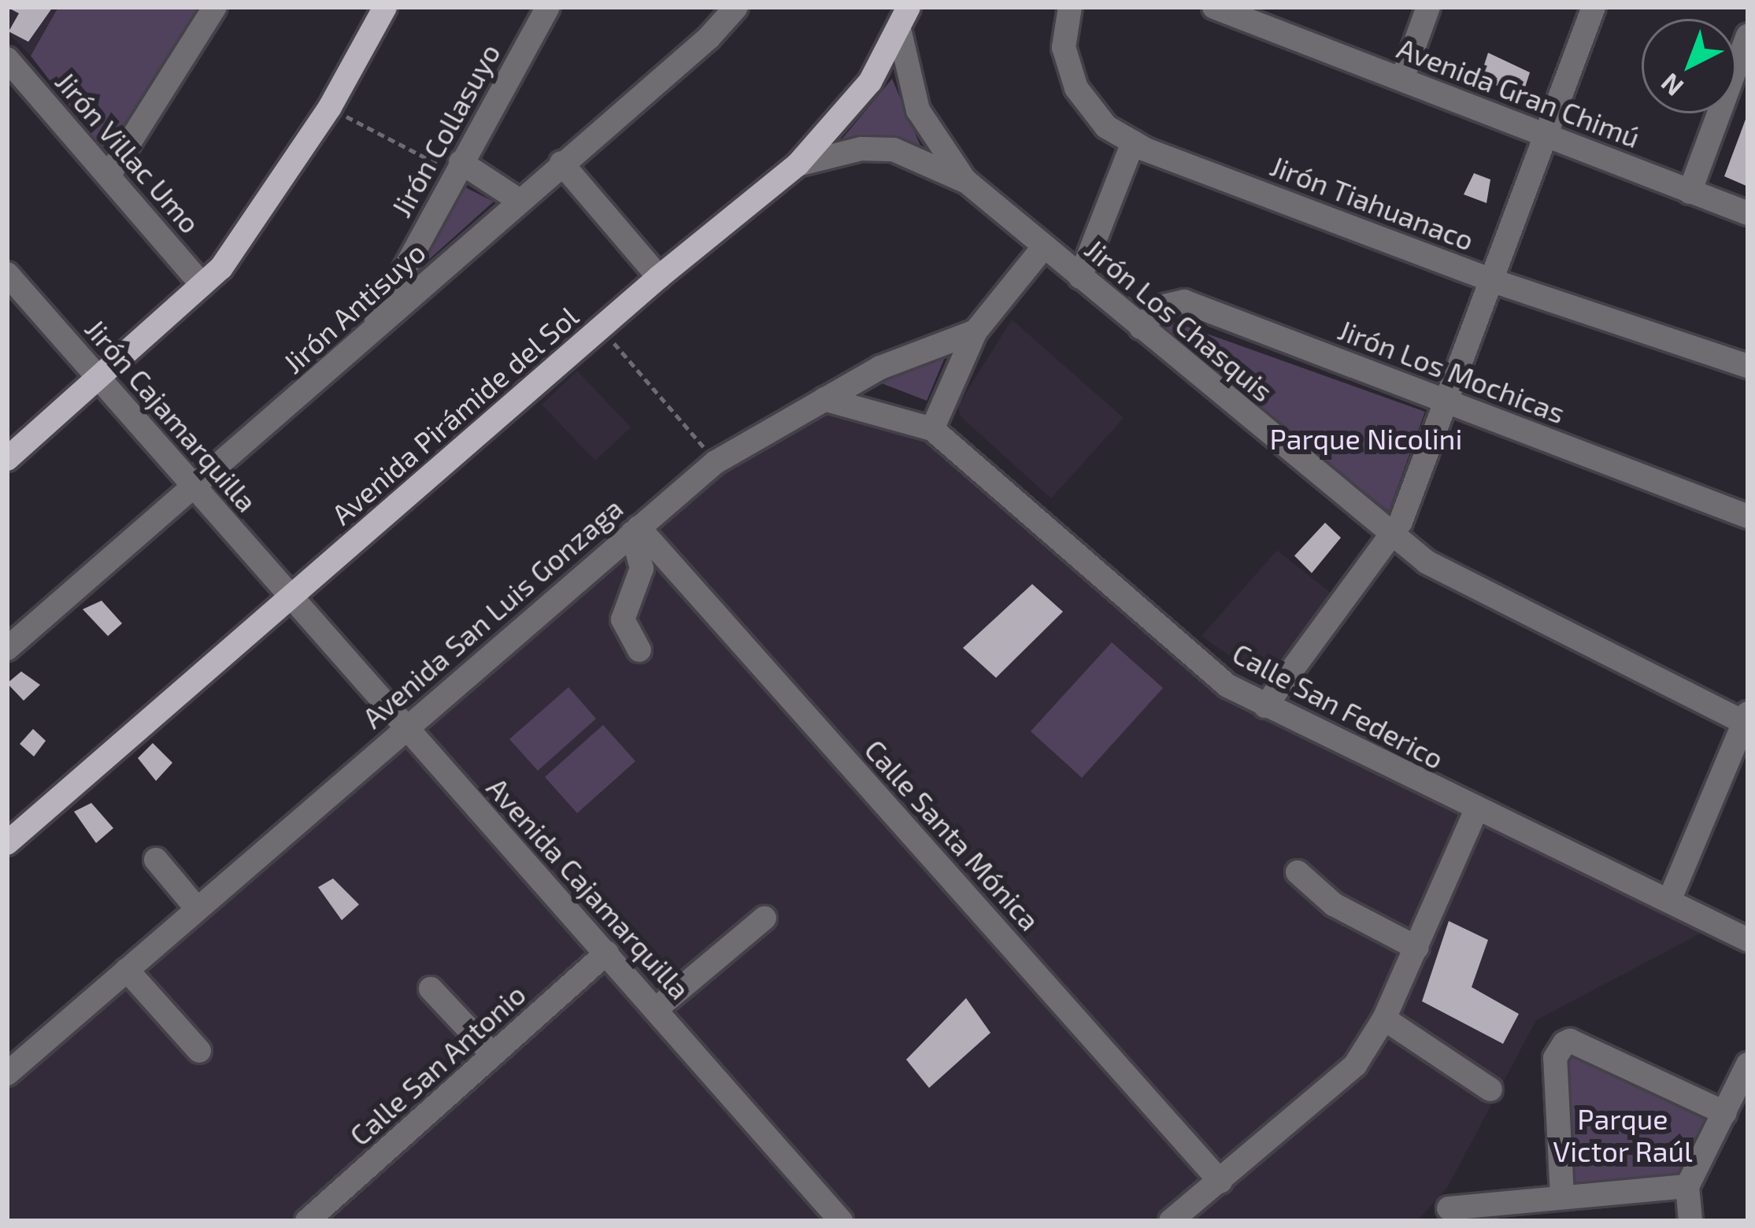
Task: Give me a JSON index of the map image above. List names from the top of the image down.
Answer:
{
  "streets": {
    "main road": ["Avenida Pirámide del Sol"],
    "street": [
      "Avenida Gran Chimú",
      "Jirón Collasuyo",
      "Jirón Villac Umo",
      "Jirón Tiahuanaco",
      "Jirón Antisuyo",
      "Jirón Los Chasquis",
      "Jirón Los Mochicas",
      "Jirón Cajamarquilla",
      "Avenida San Luis Gonzaga",
      "Calle San Federico",
      "Calle Santa Mónica",
      "Avenida Cajamarquilla",
      "Calle San Antonio"
    ]
  },
  "crossings": [
    ["Jirón Collasuyo", "Jirón Antisuyo"],
    ["Jirón Antisuyo", "Jirón Cajamarquilla"],
    ["Jirón Los Chasquis", "Jirón Los Mochicas"],
    ["Jirón Los Chasquis", "Avenida Pirámide del Sol"],
    ["Jirón Cajamarquilla", "Avenida Pirámide del Sol"],
    ["Jirón Cajamarquilla", "Avenida Cajamarquilla"],
    ["Avenida Pirámide del Sol", "Avenida Cajamarquilla"],
    ["Avenida San Luis Gonzaga", "Calle San Federico"],
    ["Avenida San Luis Gonzaga", "Calle Santa Mónica"],
    ["Avenida San Luis Gonzaga", "Avenida Cajamarquilla"],
    ["Avenida Cajamarquilla", "Calle San Antonio"]
  ],
  "parks": ["Parque Nicolini", "Parque Victor Raúl"],
  "north": "bottom left"
}
